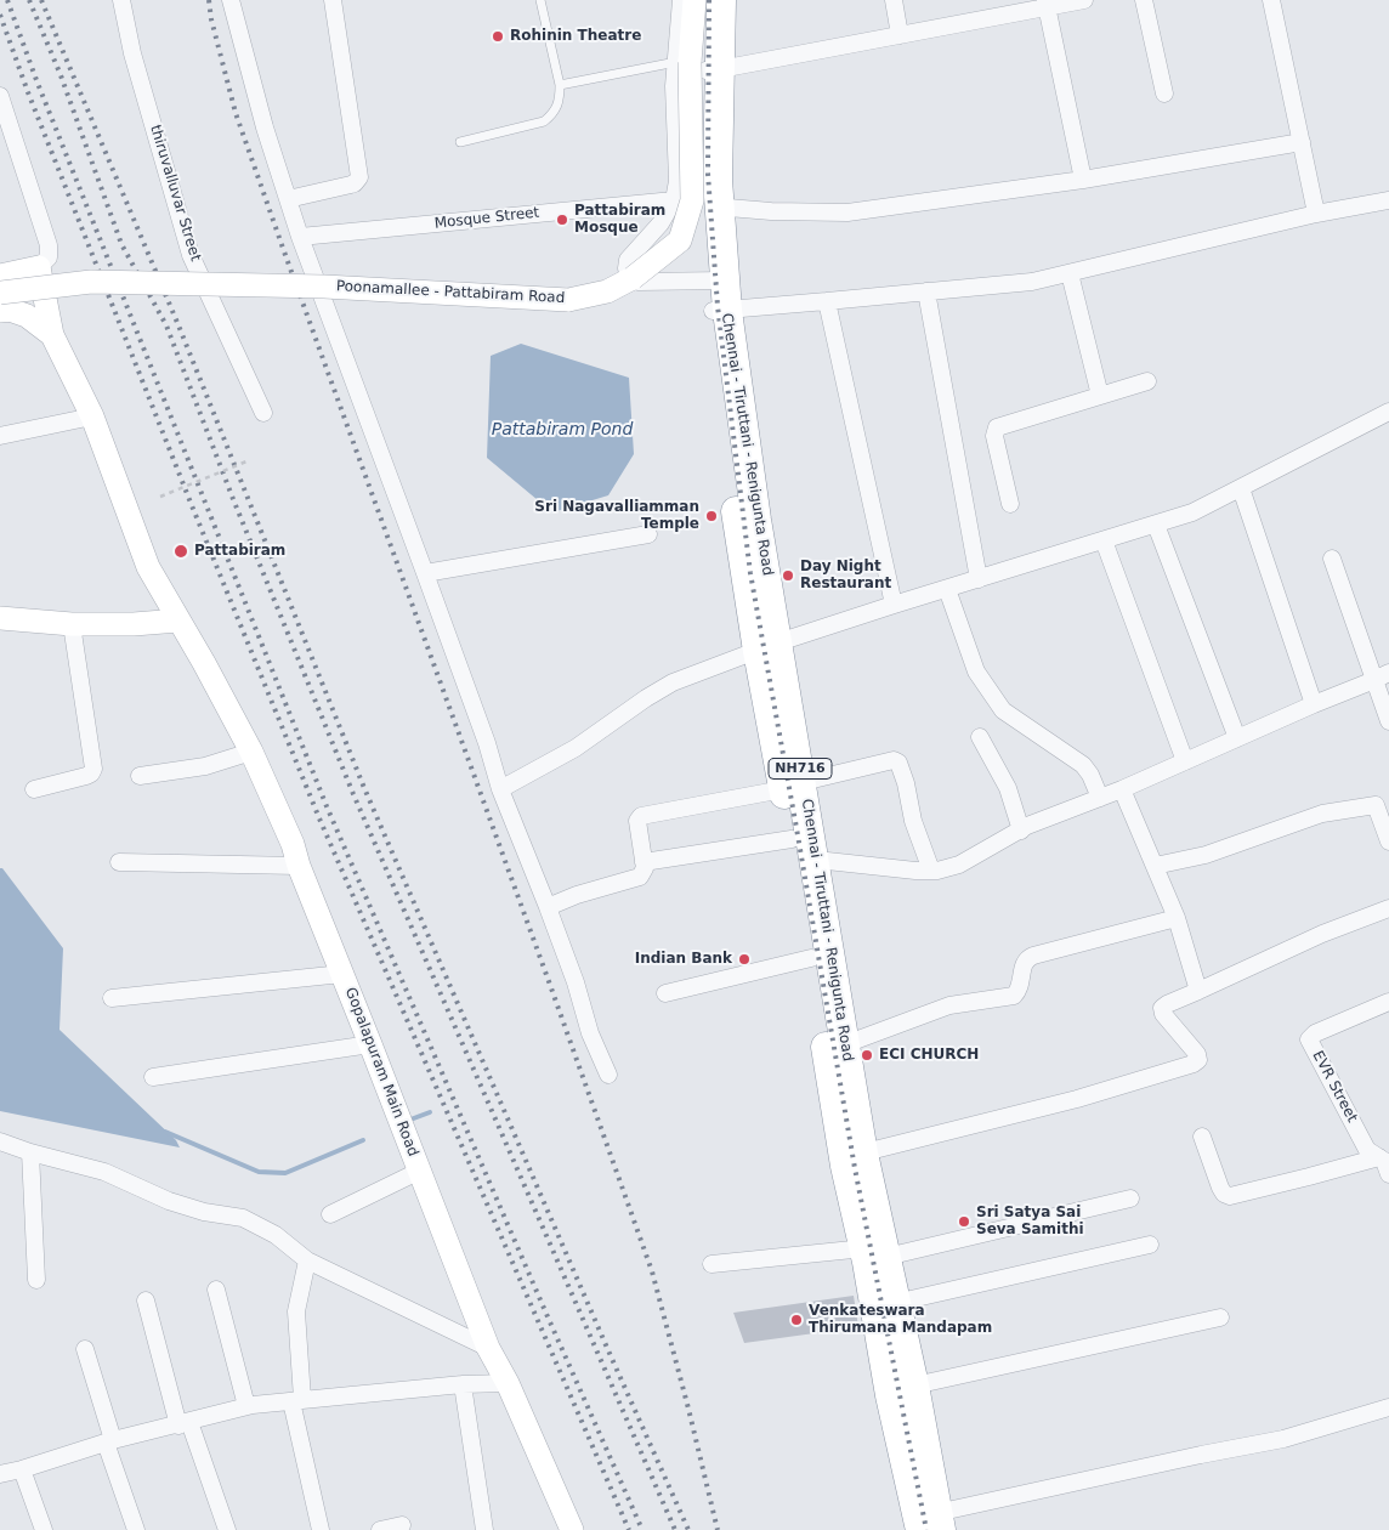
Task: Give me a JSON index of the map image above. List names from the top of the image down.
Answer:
{
  "streets": {
    "highway": ["Chennai - Tiruttani - Renigunta Road", "NH716"],
    "street": [
      "thiruvalluvar Street",
      "Mosque Street",
      "Poonamallee - Pattabiram Road",
      "Gopalapuram Main Road",
      "EVR Street"
    ]
  },
  "crossings": [
    ["Poonamallee - Pattabiram Road", "Chennai - Tiruttani - Renigunta Road"]
  ],
  "water": ["Pattabiram Pond"],
  "places": [
    "Rohinin Theatre",
    "Pattabiram Mosque",
    "Sri Nagavalliamman Temple",
    "Pattabiram",
    "Day Night Restaurant",
    "Indian Bank",
    "ECI CHURCH",
    "Sri Satya Sai Seva Samithi",
    "Venkateswara Thirumana Mandapam"
  ]
}
